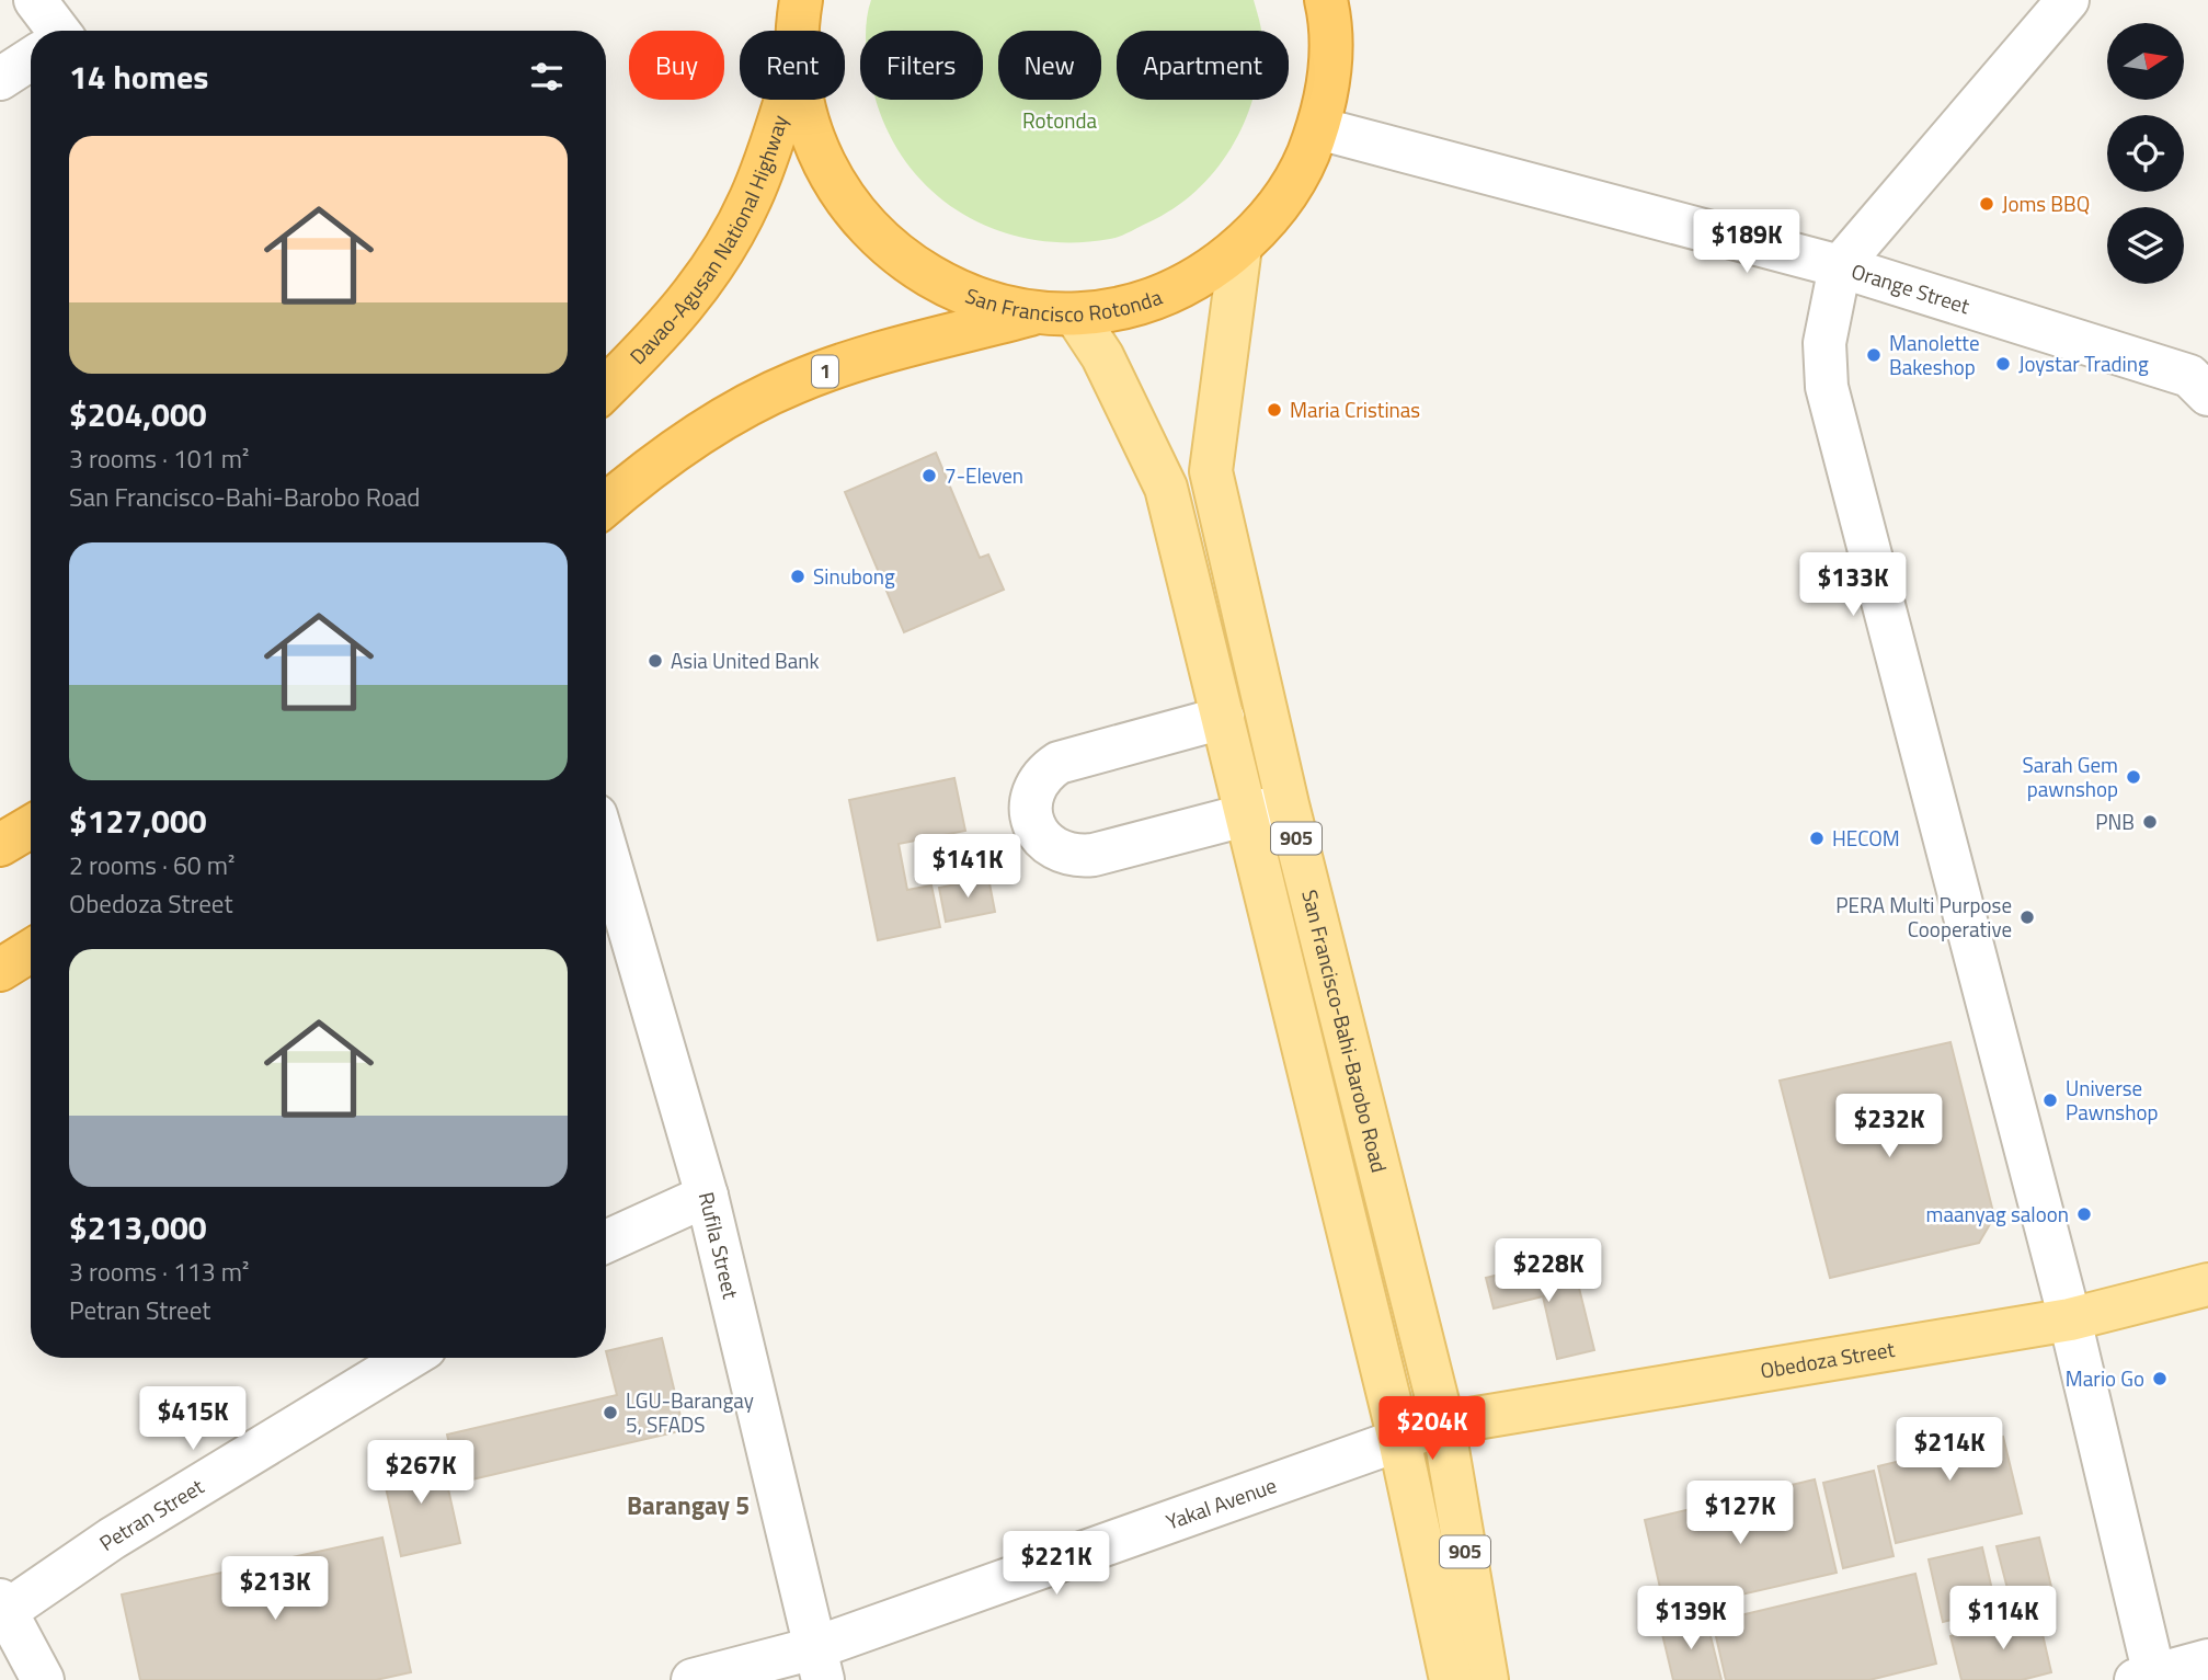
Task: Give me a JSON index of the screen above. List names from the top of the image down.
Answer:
{
  "streets": {
    "highway": ["Davao-Agusan National Highway", "San Francisco Rotonda", "1"],
    "main road": [
      "905",
      "San Francisco-Bahi-Barobo Road",
      "Obedoza Street",
      "Yakal Avenue"
    ],
    "street": ["Orange Street", "Rufila Street", "Petran Street"]
  },
  "crossings": [
    ["Orange Street", "San Francisco Rotonda"],
    ["San Francisco Rotonda", "1"],
    ["San Francisco Rotonda", "San Francisco-Bahi-Barobo Road"],
    ["1", "San Francisco-Bahi-Barobo Road"],
    ["San Francisco-Bahi-Barobo Road", "Obedoza Street"],
    ["San Francisco-Bahi-Barobo Road", "Yakal Avenue"],
    ["Rufila Street", "Yakal Avenue"],
    ["Obedoza Street", "Yakal Avenue"]
  ],
  "districts": ["Barangay 5"],
  "parks": ["Rotonda"],
  "places": [
    "Joms BBQ",
    "Manolette Bakeshop",
    "Joystar Trading",
    "Maria Cristinas",
    "7-Eleven",
    "Sinubong",
    "Asia United Bank",
    "Sarah Gem pawnshop",
    "PNB",
    "HECOM",
    "PERA Multi Purpose Cooperative",
    "Universe Pawnshop",
    "maanyag saloon",
    "Mario Go",
    "LGU-Barangay 5, SFADS"
  ],
  "north": "right",
  "page": {
    "chip": [
      "Buy",
      "Rent",
      "Filters",
      "New",
      "Apartment"
    ],
    "heading": "14 homes",
    "list": [
      {
        "name": "$204,000",
        "note": "3 rooms · 101 m² · San Francisco-Bahi-Barobo Road"
      },
      {
        "name": "$127,000",
        "note": "2 rooms · 60 m² · Obedoza Street"
      },
      {
        "name": "$213,000",
        "note": "3 rooms · 113 m² · Petran Street"
      }
    ],
    "price": [
      "$189K",
      "$133K",
      "$141K",
      "$232K",
      "$228K",
      "$415K",
      "$204K",
      "$214K",
      "$267K",
      "$127K",
      "$221K",
      "$213K",
      "$139K",
      "$114K"
    ]
  }
}
